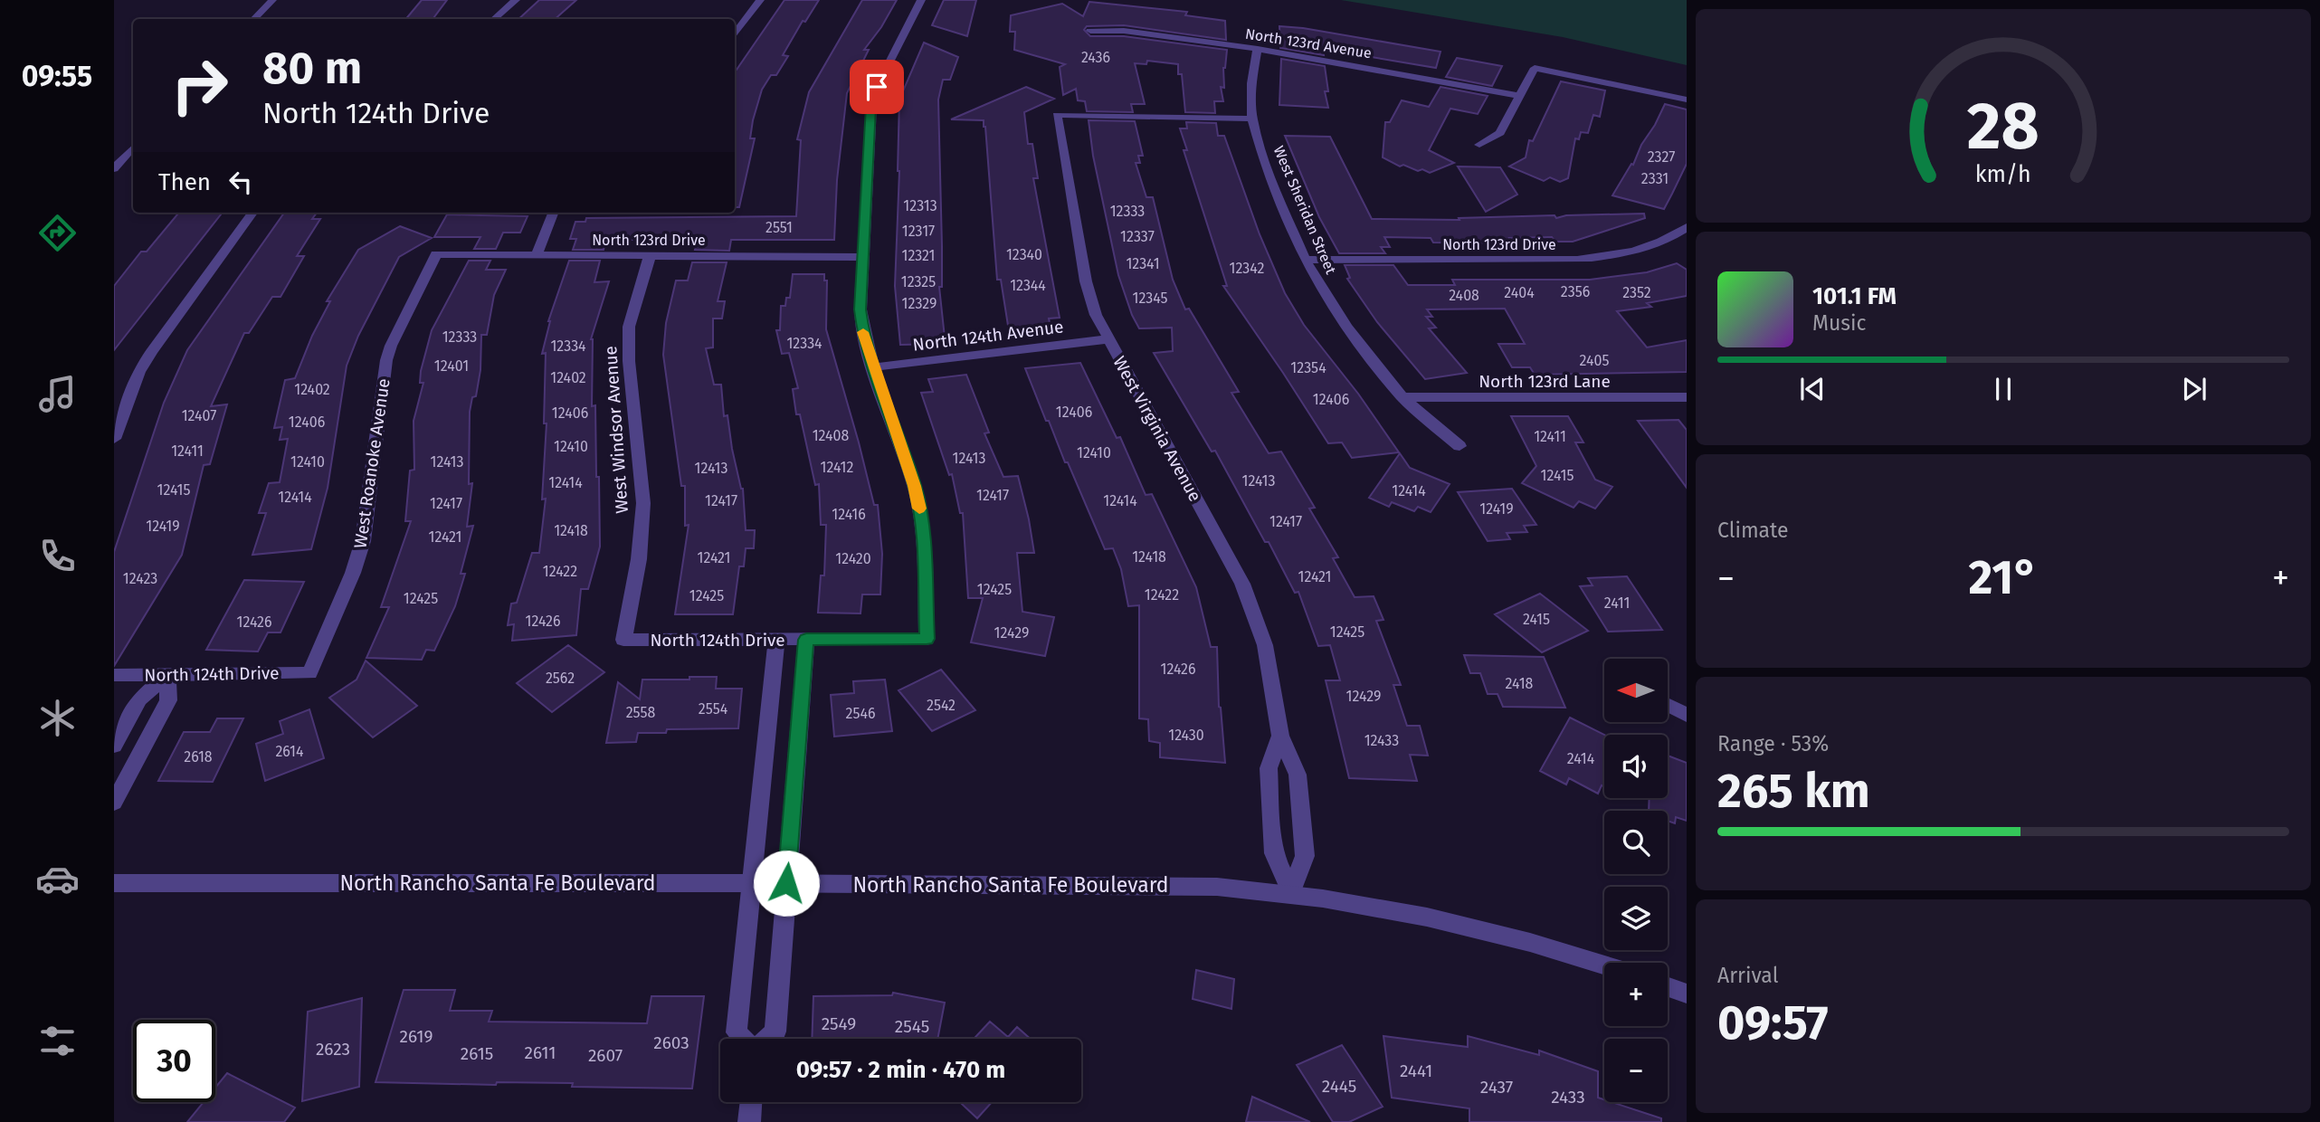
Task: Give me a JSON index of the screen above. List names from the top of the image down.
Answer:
{
  "streets": {
    "street": [
      "North 123rd Avenue",
      "West Sheridan Street",
      "North 123rd Drive",
      "North 124th Avenue",
      "North 123rd Lane",
      "West Virginia Avenue",
      "West Windsor Avenue",
      "West Roanoke Avenue",
      "North 124th Drive",
      "North Rancho Santa Fe Boulevard"
    ]
  },
  "crossings": [
    ["North 123rd Avenue", "West Sheridan Street"],
    ["West Sheridan Street", "North 123rd Drive"],
    ["West Sheridan Street", "North 123rd Lane"],
    ["West Sheridan Street", "West Virginia Avenue"],
    ["North 123rd Drive", "West Windsor Avenue"],
    ["North 123rd Drive", "West Roanoke Avenue"],
    ["North 124th Avenue", "West Virginia Avenue"],
    ["North 124th Avenue", "North 124th Drive"],
    ["West Virginia Avenue", "North Rancho Santa Fe Boulevard"],
    ["West Windsor Avenue", "North 124th Drive"],
    ["West Roanoke Avenue", "North 124th Drive"]
  ],
  "house_numbers": [
    "2436",
    "2327",
    "2331",
    "12313",
    "12333",
    "2551",
    "12317",
    "12337",
    "12340",
    "12321",
    "12341",
    "12342",
    "12325",
    "12344",
    "2356",
    "2404",
    "2352",
    "2408",
    "12345",
    "12329",
    "12333",
    "12334",
    "12334",
    "2405",
    "12401",
    "12354",
    "12402",
    "12402",
    "12406",
    "12406",
    "12406",
    "12407",
    "12406",
    "12408",
    "12411",
    "12410",
    "12411",
    "12410",
    "12413",
    "12410",
    "12413",
    "12412",
    "12413",
    "12415",
    "12413",
    "12414",
    "12415",
    "12414",
    "12417",
    "12414",
    "12417",
    "12414",
    "12417",
    "12419",
    "12416",
    "12417",
    "12419",
    "12418",
    "12421",
    "12418",
    "12421",
    "12420",
    "12422",
    "12421",
    "12423",
    "12425",
    "12422",
    "12425",
    "12425",
    "2411",
    "2415",
    "12426",
    "12426",
    "12425",
    "12429",
    "12426",
    "2562",
    "2418",
    "12429",
    "2542",
    "2554",
    "2558",
    "2546",
    "12430",
    "12433",
    "2614",
    "2618",
    "2414",
    "2549",
    "2545",
    "2619",
    "2603",
    "2623",
    "2611",
    "2615",
    "2607",
    "2441",
    "2445",
    "2437",
    "2433"
  ],
  "north": "left",
  "page": {
    "tabs": "09:55",
    "turn": ["80 m", "North 124th Drive"],
    "then": "Then",
    "song": ["101.1 FM", "Music"],
    "tile": [
      "Climate",
      ["Range · 53%", "265 km"],
      ["Arrival", "09:57"]
    ],
    "heat": ["−", "21°", "+"],
    "map_buttons": ["+", "−"],
    "limit": "30",
    "trip": "09:57 · 2 min · 470 m",
    "gauge": ["28", "km/h"]
  }
}
